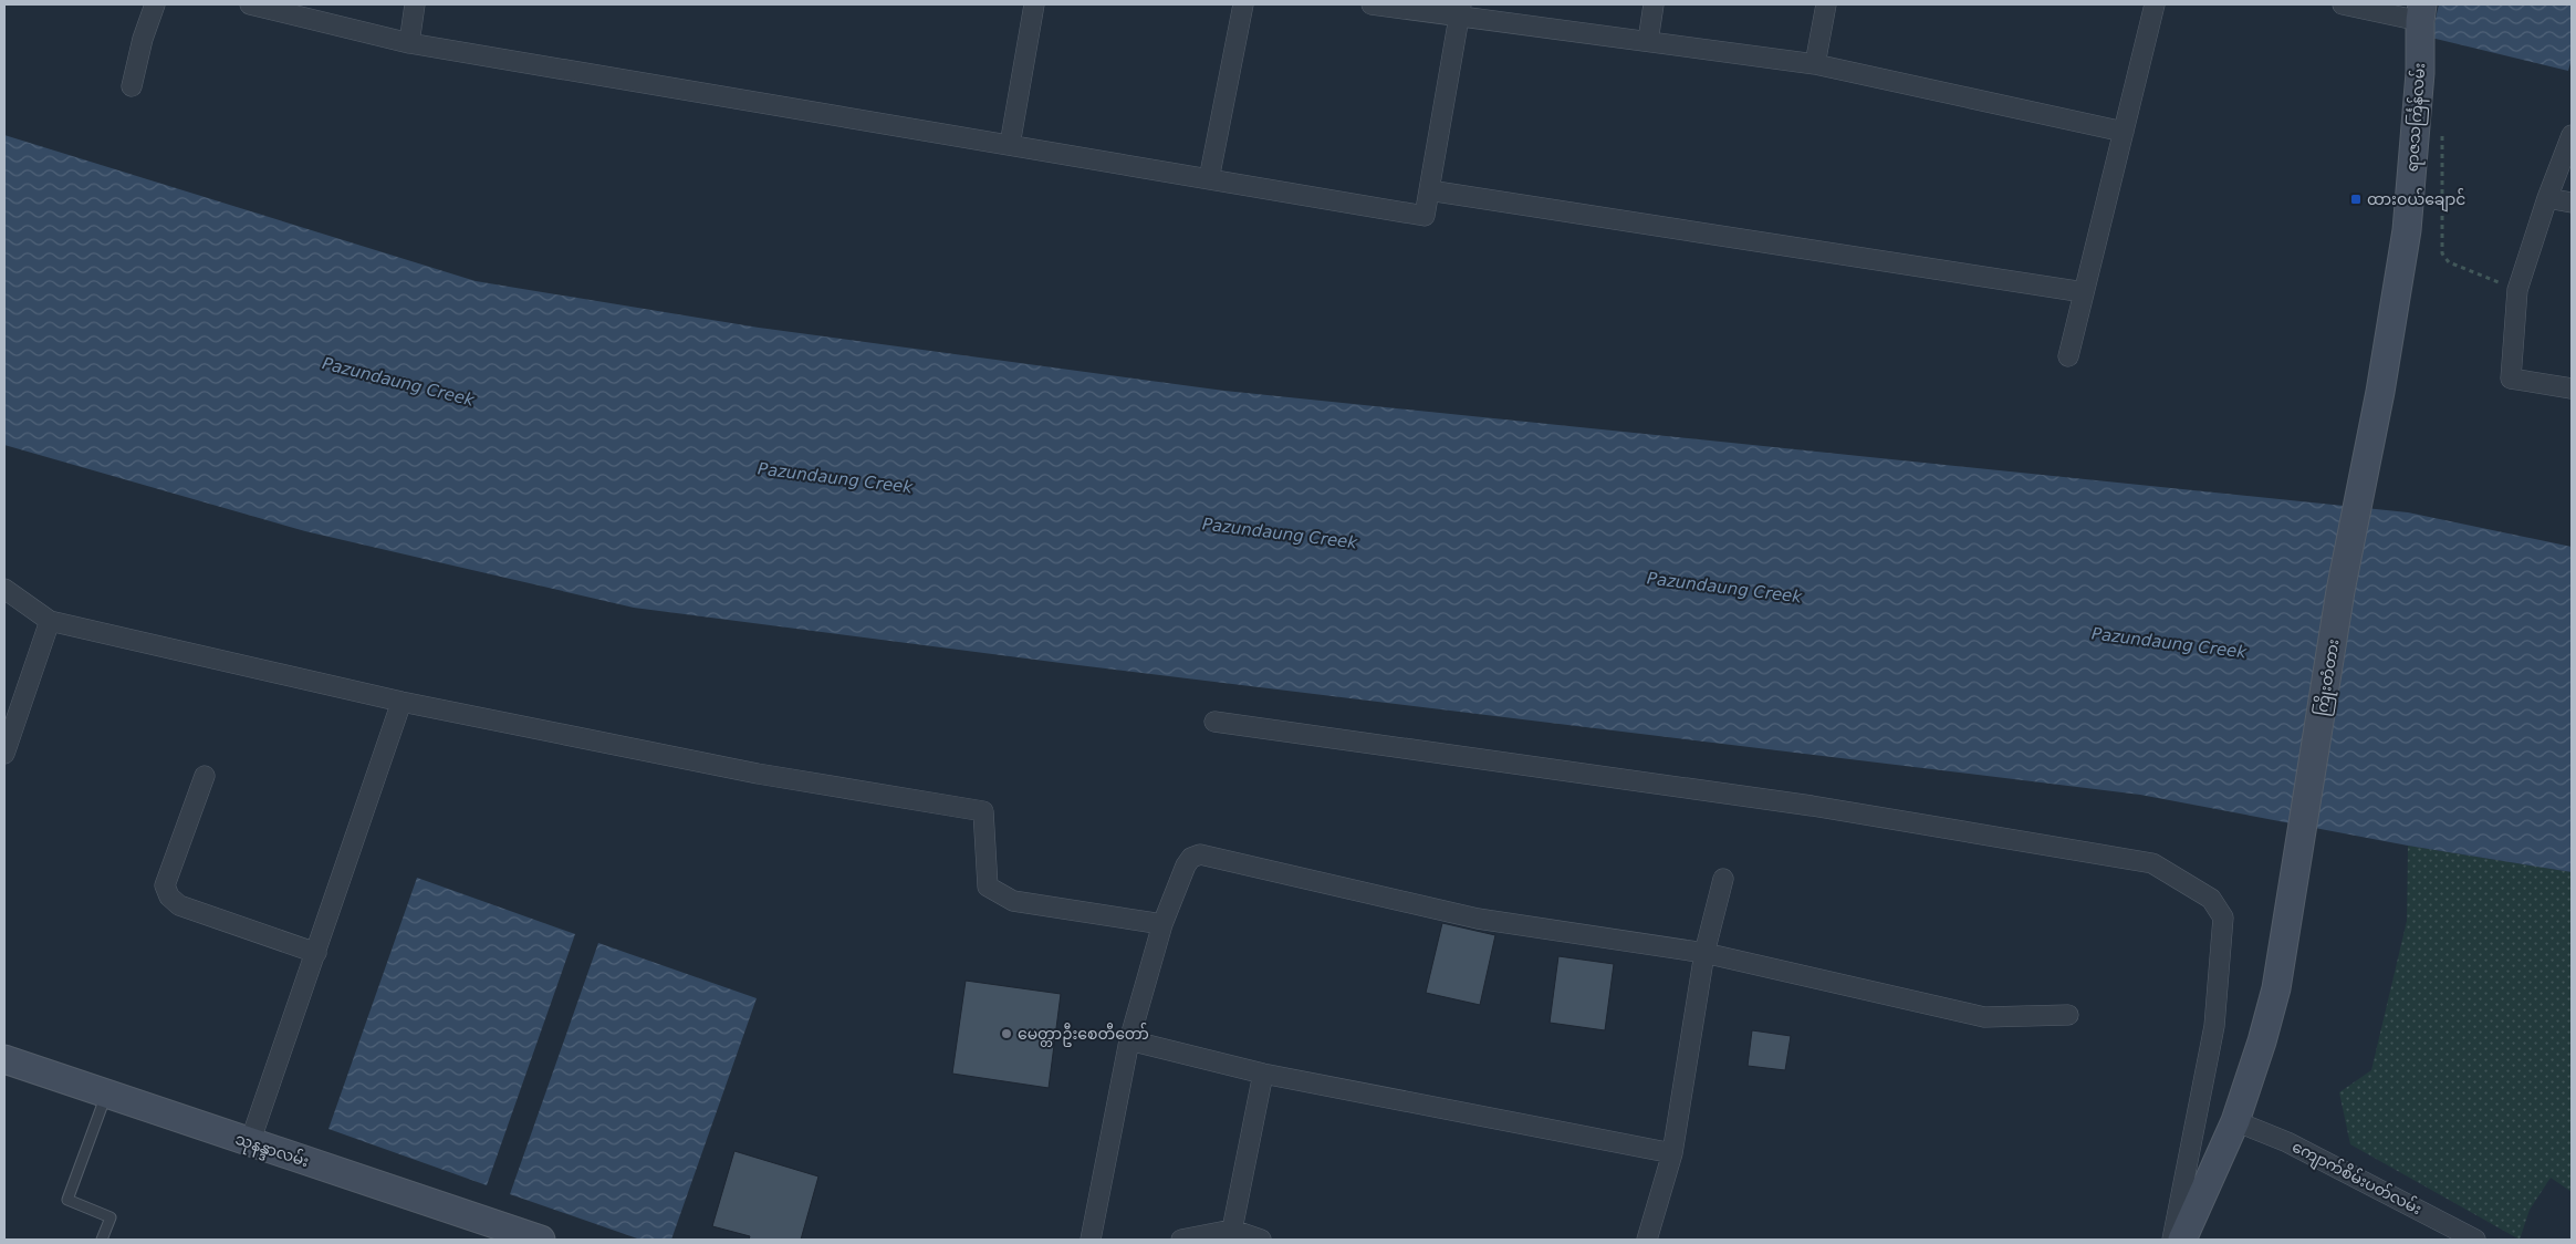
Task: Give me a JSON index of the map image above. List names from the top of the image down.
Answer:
{
  "streets": {
    "main road": ["ရာဇသင်္ကြန်လမ်း", "ကြိုးတံတား", "သုနန္ဒာလမ်း"],
    "street": ["ကျောက်စိမ်းပတ်လမ်း"]
  },
  "crossings": [
    ["ရာဇသင်္ကြန်လမ်း", "ကြိုးတံတား"],
    ["ကြိုးတံတား", "ကျောက်စိမ်းပတ်လမ်း"]
  ],
  "water": ["Pazundaung Creek"],
  "places": {
    "transit": ["ထားဝယ်ချောင်"],
    "other": ["မေတ္တာဦးစေတီတော်"]
  }
}
